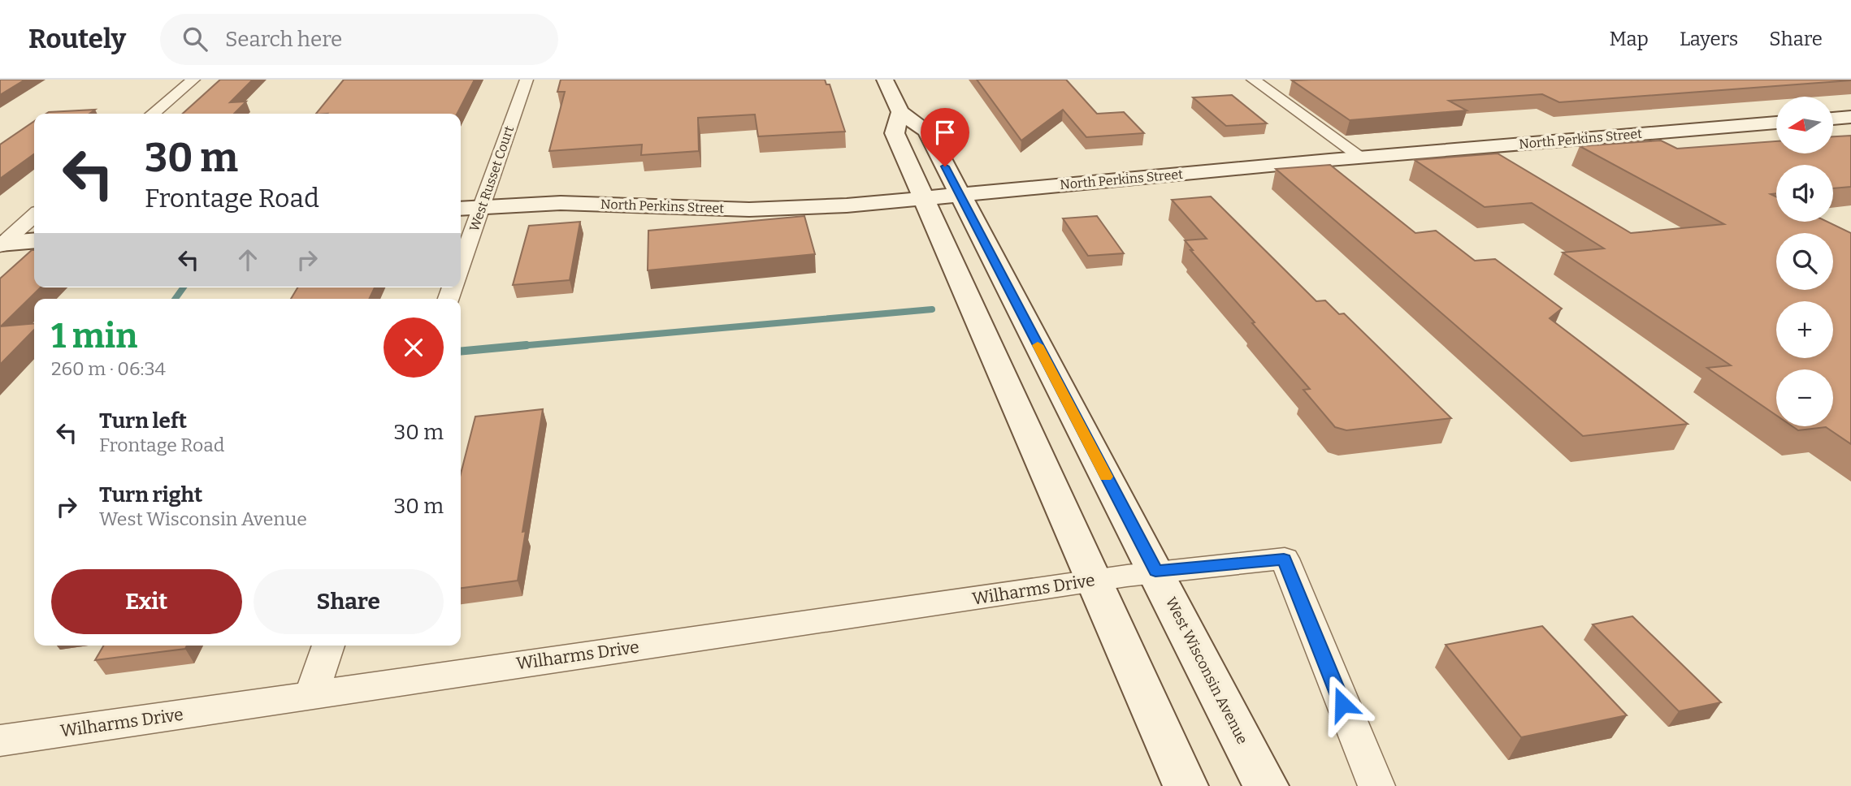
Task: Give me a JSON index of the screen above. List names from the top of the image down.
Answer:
{
  "streets": {
    "main road": ["North Perkins Street", "West Wisconsin Avenue"],
    "street": ["West Russet Court", "Wilharms Drive"]
  },
  "crossings": [
    ["North Perkins Street", "West Russet Court"],
    ["North Perkins Street", "West Wisconsin Avenue"],
    ["Wilharms Drive", "West Wisconsin Avenue"]
  ],
  "north": "left",
  "page": {
    "header": "Routely",
    "search": "Search here",
    "nav": ["Map", "Layers", "Share"],
    "map_buttons": ["+", "−"],
    "turn": ["30 m", "Frontage Road"],
    "heading": ["1 min", "260 m · 06:34"],
    "list": [
      {
        "name": "Turn left",
        "note": "Frontage Road",
        "value": "30 m"
      },
      {
        "name": "Turn right",
        "note": "West Wisconsin Avenue",
        "value": "30 m"
      }
    ],
    "buttons": ["Exit", "Share"]
  }
}
